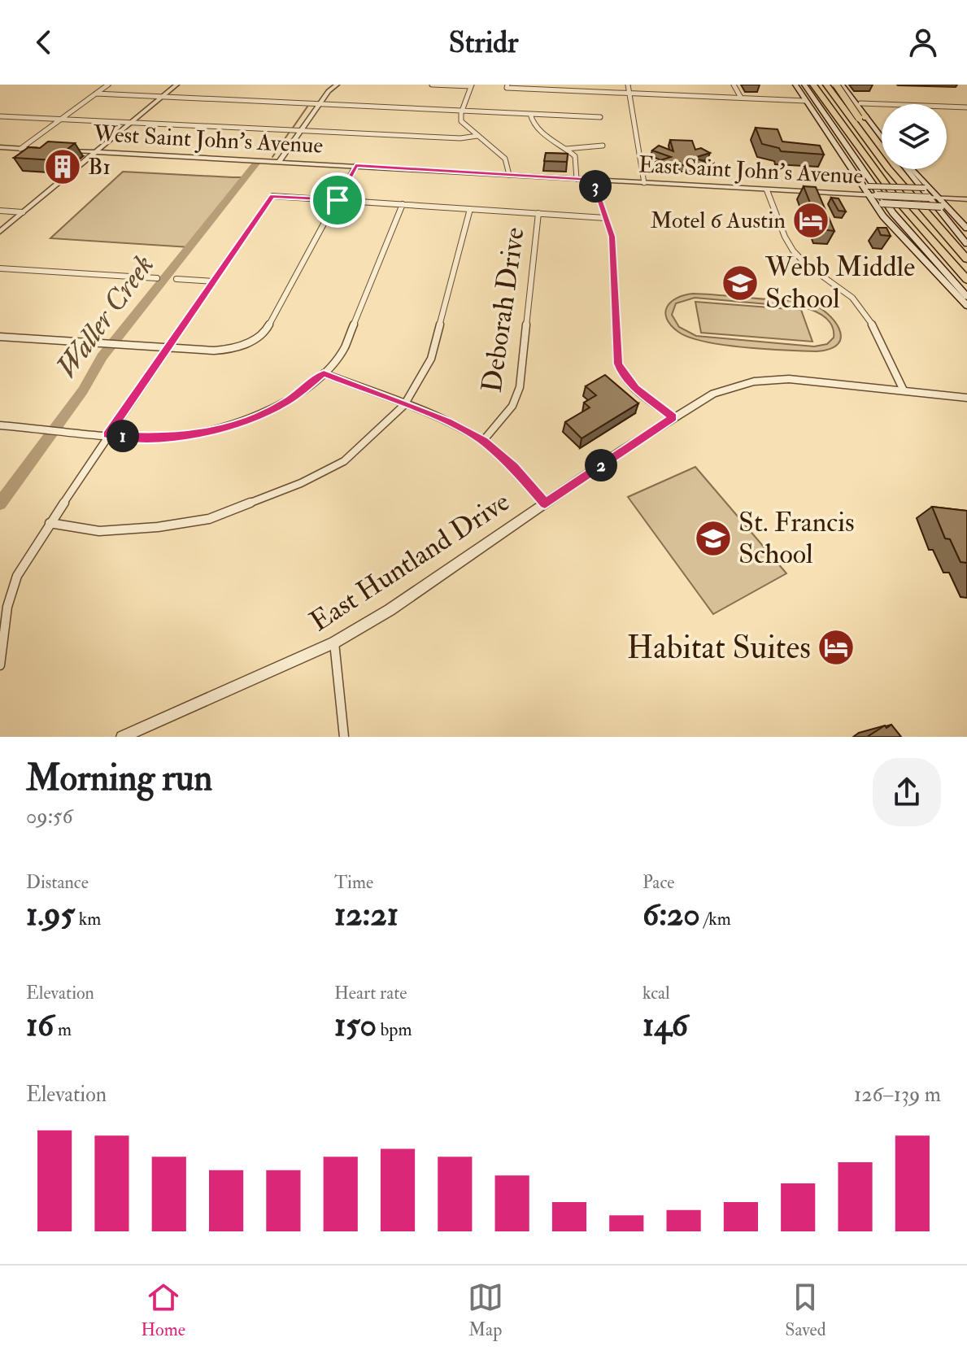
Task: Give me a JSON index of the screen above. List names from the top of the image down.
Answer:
{
  "streets": {
    "street": [
      "West Saint John's Avenue",
      "East Saint John's Avenue",
      "Deborah Drive",
      "East Huntland Drive"
    ]
  },
  "crossings": [
    ["West Saint John's Avenue", "East Saint John's Avenue"]
  ],
  "water": ["Waller Creek"],
  "places": {
    "building": ["B1"],
    "hotel": ["Motel 6 Austin", "Habitat Suites"],
    "school or university": ["Webb Middle School", "St. Francis School"]
  },
  "page": {
    "header": "Stridr",
    "pins": ["3", "1", "2"],
    "heading": ["Morning run", "09:56"],
    "stats": [
      ["Distance", "1.95 km"],
      ["Time", "12:21"],
      ["Pace", "6:20 /km"],
      ["Elevation", "16 m"],
      ["Heart rate", "150 bpm"],
      ["kcal", "146"]
    ],
    "chart": ["Elevation", "126–139 m"],
    "tabs": ["Home", "Map", "Saved"]
  }
}
